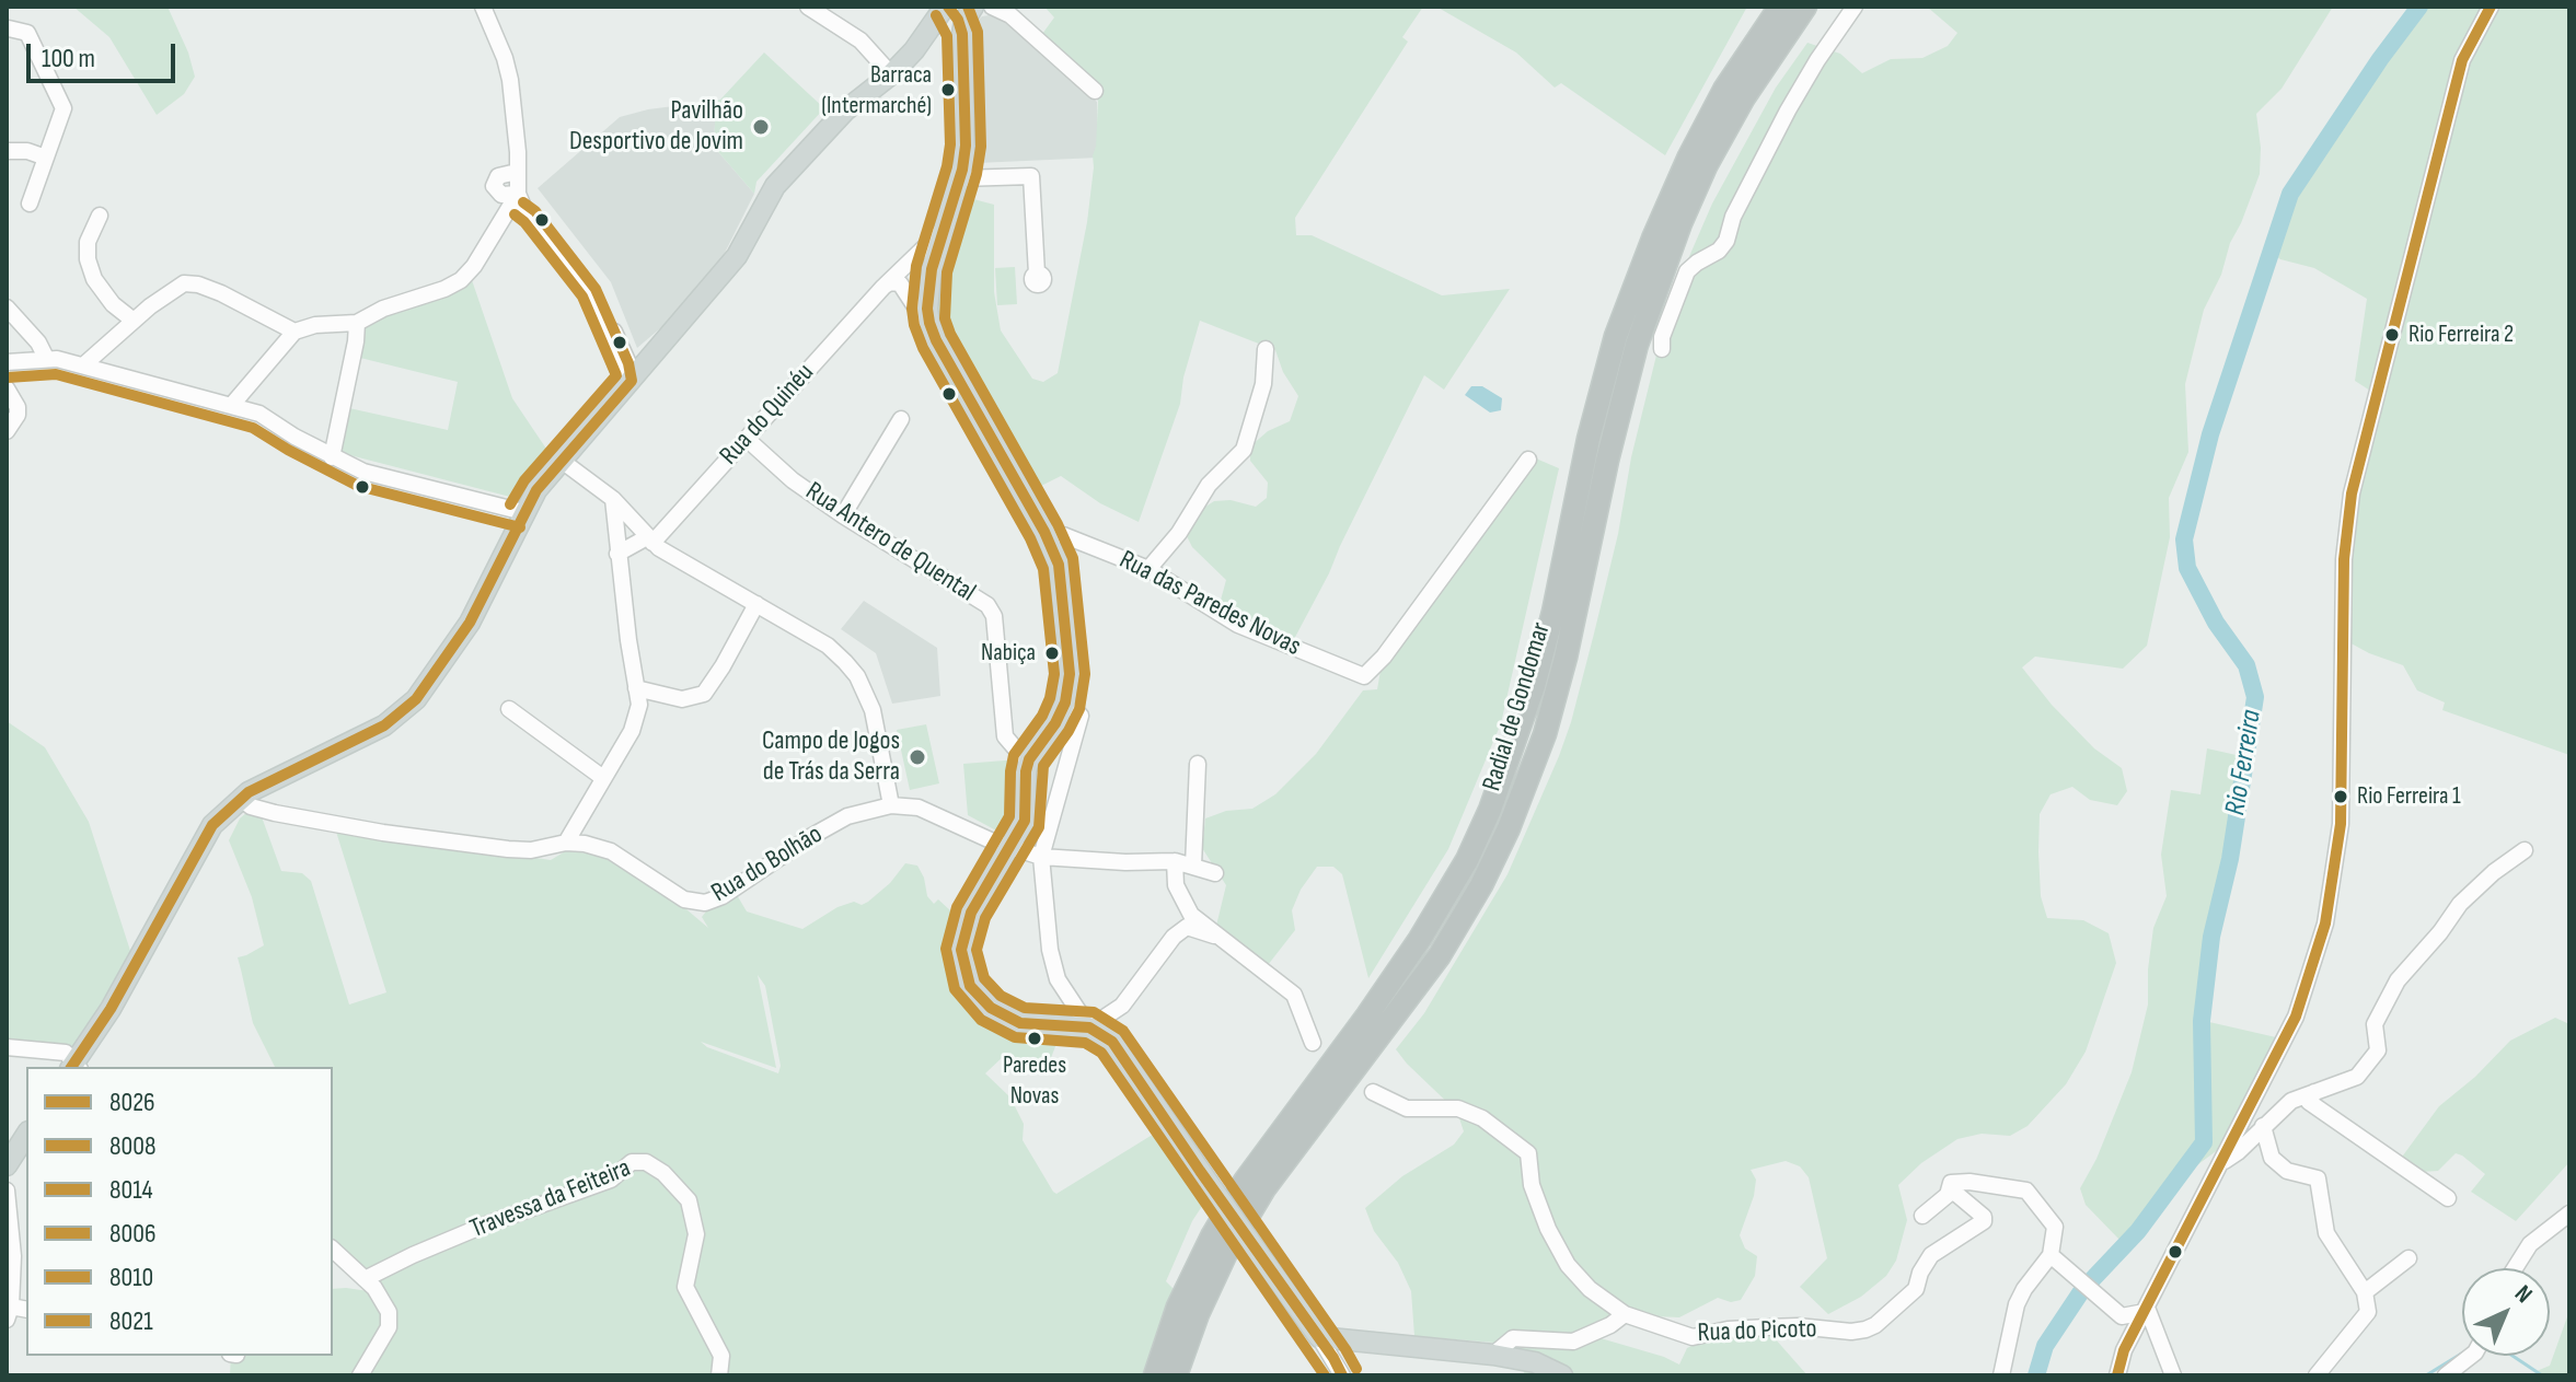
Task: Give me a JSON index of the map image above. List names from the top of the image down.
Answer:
{
  "streets": {
    "highway": ["Radial de Gondomar"],
    "street": [
      "Rua do Quinéu",
      "Rua Antero de Quental",
      "Rua das Paredes Novas",
      "Rua do Bolhão",
      "Travessa da Feiteira",
      "Rua do Picoto"
    ]
  },
  "crossings": [
    ["Rua do Quinéu", "Rua Antero de Quental"]
  ],
  "water": ["Rio Ferreira"],
  "places": [
    "Barraca (Intermarché)",
    "Pavilhão Desportivo de Jovim",
    "Rio Ferreira 2",
    "Nabiça",
    "Campo de Jogos de Trás da Serra",
    "Rio Ferreira 1",
    "Paredes Novas"
  ],
  "lines": [
    "transit line 8026",
    "transit line 8014",
    "transit line 8006",
    "transit line 8008",
    "transit line 8010",
    "transit line 8021"
  ],
  "legend": [
    "8026",
    "8008",
    "8014",
    "8006",
    "8010",
    "8021"
  ],
  "scale_bar": "100 m",
  "north": "top right"
}
